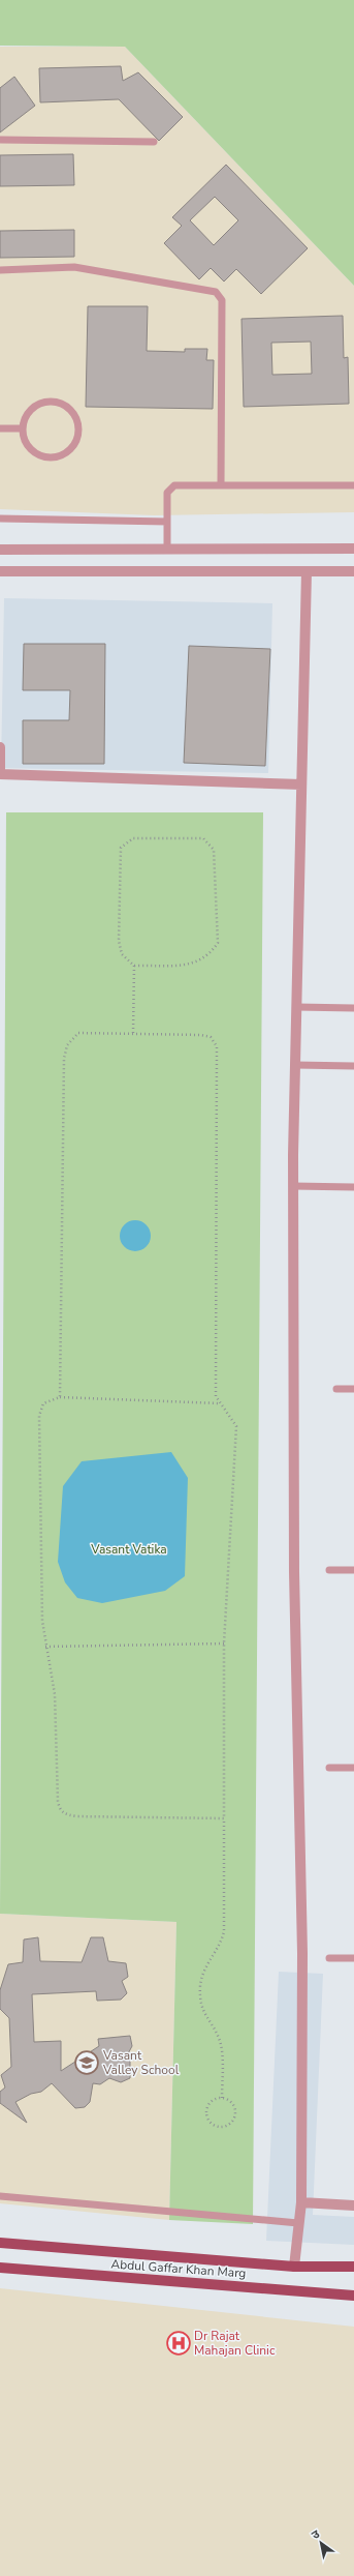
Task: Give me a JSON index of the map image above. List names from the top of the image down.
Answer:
{
  "streets": {
    "main road": ["Abdul Gaffar Khan Marg"]
  },
  "parks": ["Vasant Vatika"],
  "places": {
    "school or university": ["Vasant Valley School"],
    "hospital": ["Dr Rajat Mahajan Clinic"]
  },
  "north": "top left"
}
